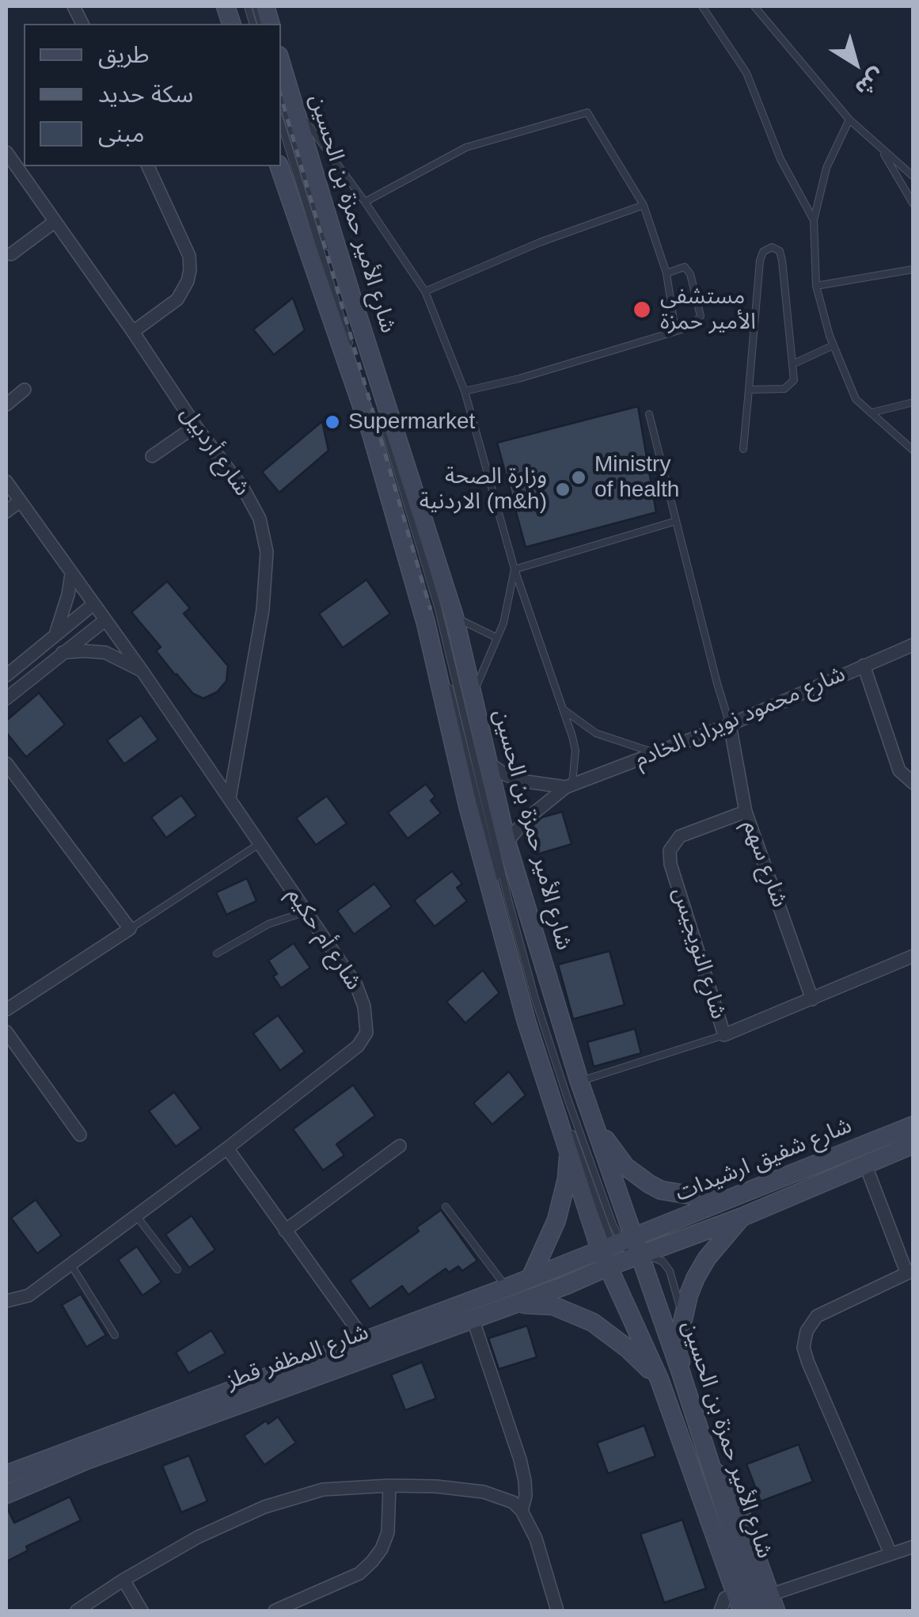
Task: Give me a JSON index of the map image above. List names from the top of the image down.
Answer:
{
  "streets": {
    "main road": ["شارع الأمير حمزة بن الحسين", "شارع شفيق ارشيدات", "شارع المظفر قطز"],
    "street": [
      "شارع أردبيل",
      "شارع محمود نويران الخادم",
      "شارع سهم",
      "شارع أم حكيم",
      "شارع النويجيس"
    ]
  },
  "crossings": [
    ["شارع الأمير حمزة بن الحسين", "شارع محمود نويران الخادم"],
    ["شارع الأمير حمزة بن الحسين", "شارع شفيق ارشيدات"],
    ["شارع الأمير حمزة بن الحسين", "شارع المظفر قطز"],
    ["شارع أردبيل", "شارع أم حكيم"],
    ["شارع محمود نويران الخادم", "شارع سهم"],
    ["شارع سهم", "شارع النويجيس"],
    ["شارع شفيق ارشيدات", "شارع المظفر قطز"]
  ],
  "places": [
    "مستشفى الأمير حمزة",
    "Supermarket",
    "Ministry of health",
    "وزارة الصحة الاردنية (m&h)"
  ],
  "legend": ["طريق", "سكة حديد", "مبنى"],
  "north": "bottom right"
}
